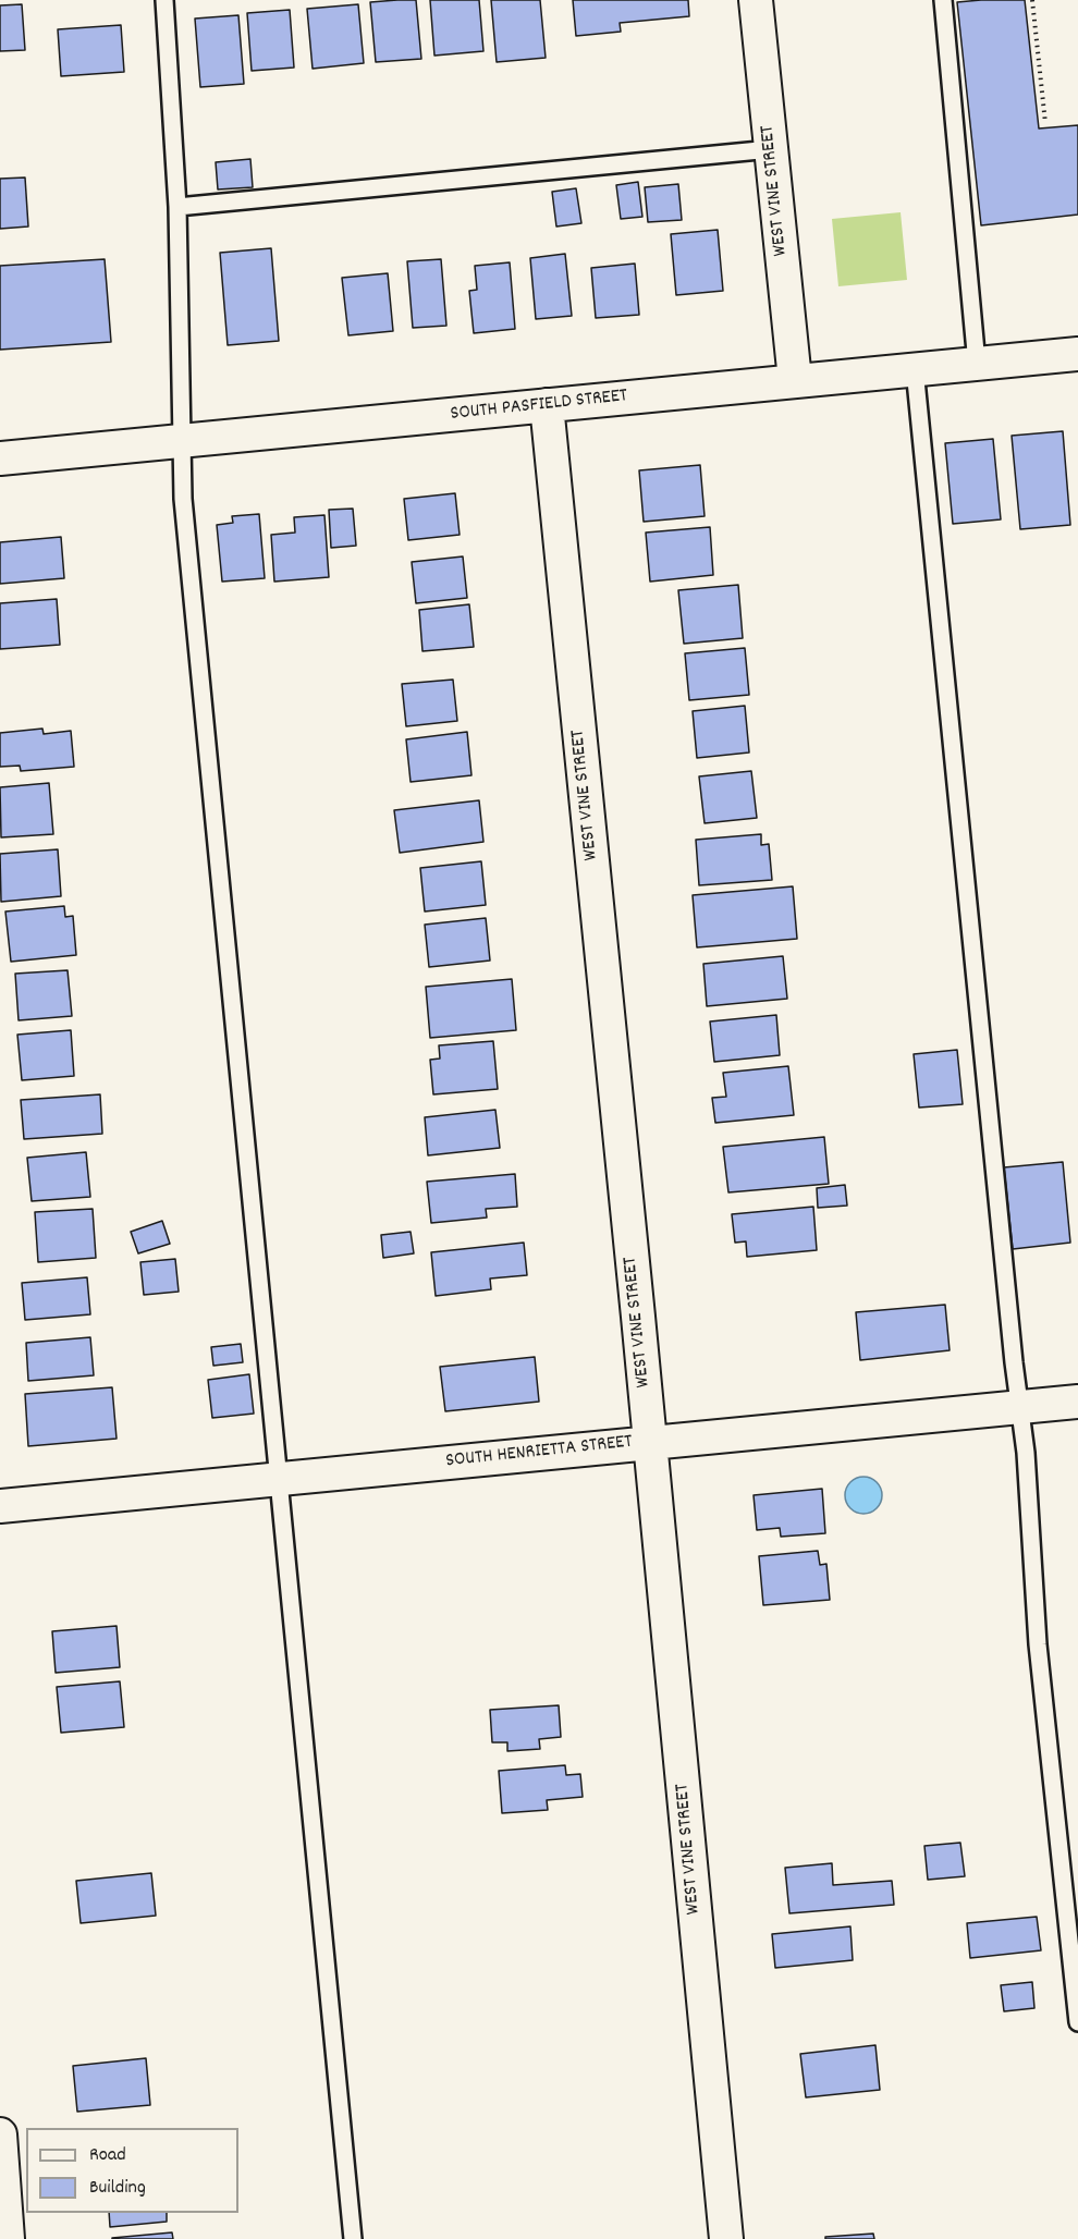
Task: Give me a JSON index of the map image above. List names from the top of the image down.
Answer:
{
  "streets": {
    "street": ["WEST VINE STREET", "SOUTH PASFIELD STREET", "SOUTH HENRIETTA STREET"]
  },
  "crossings": [
    ["WEST VINE STREET", "SOUTH PASFIELD STREET"],
    ["WEST VINE STREET", "SOUTH HENRIETTA STREET"]
  ],
  "legend": ["Road", "Building"]
}
